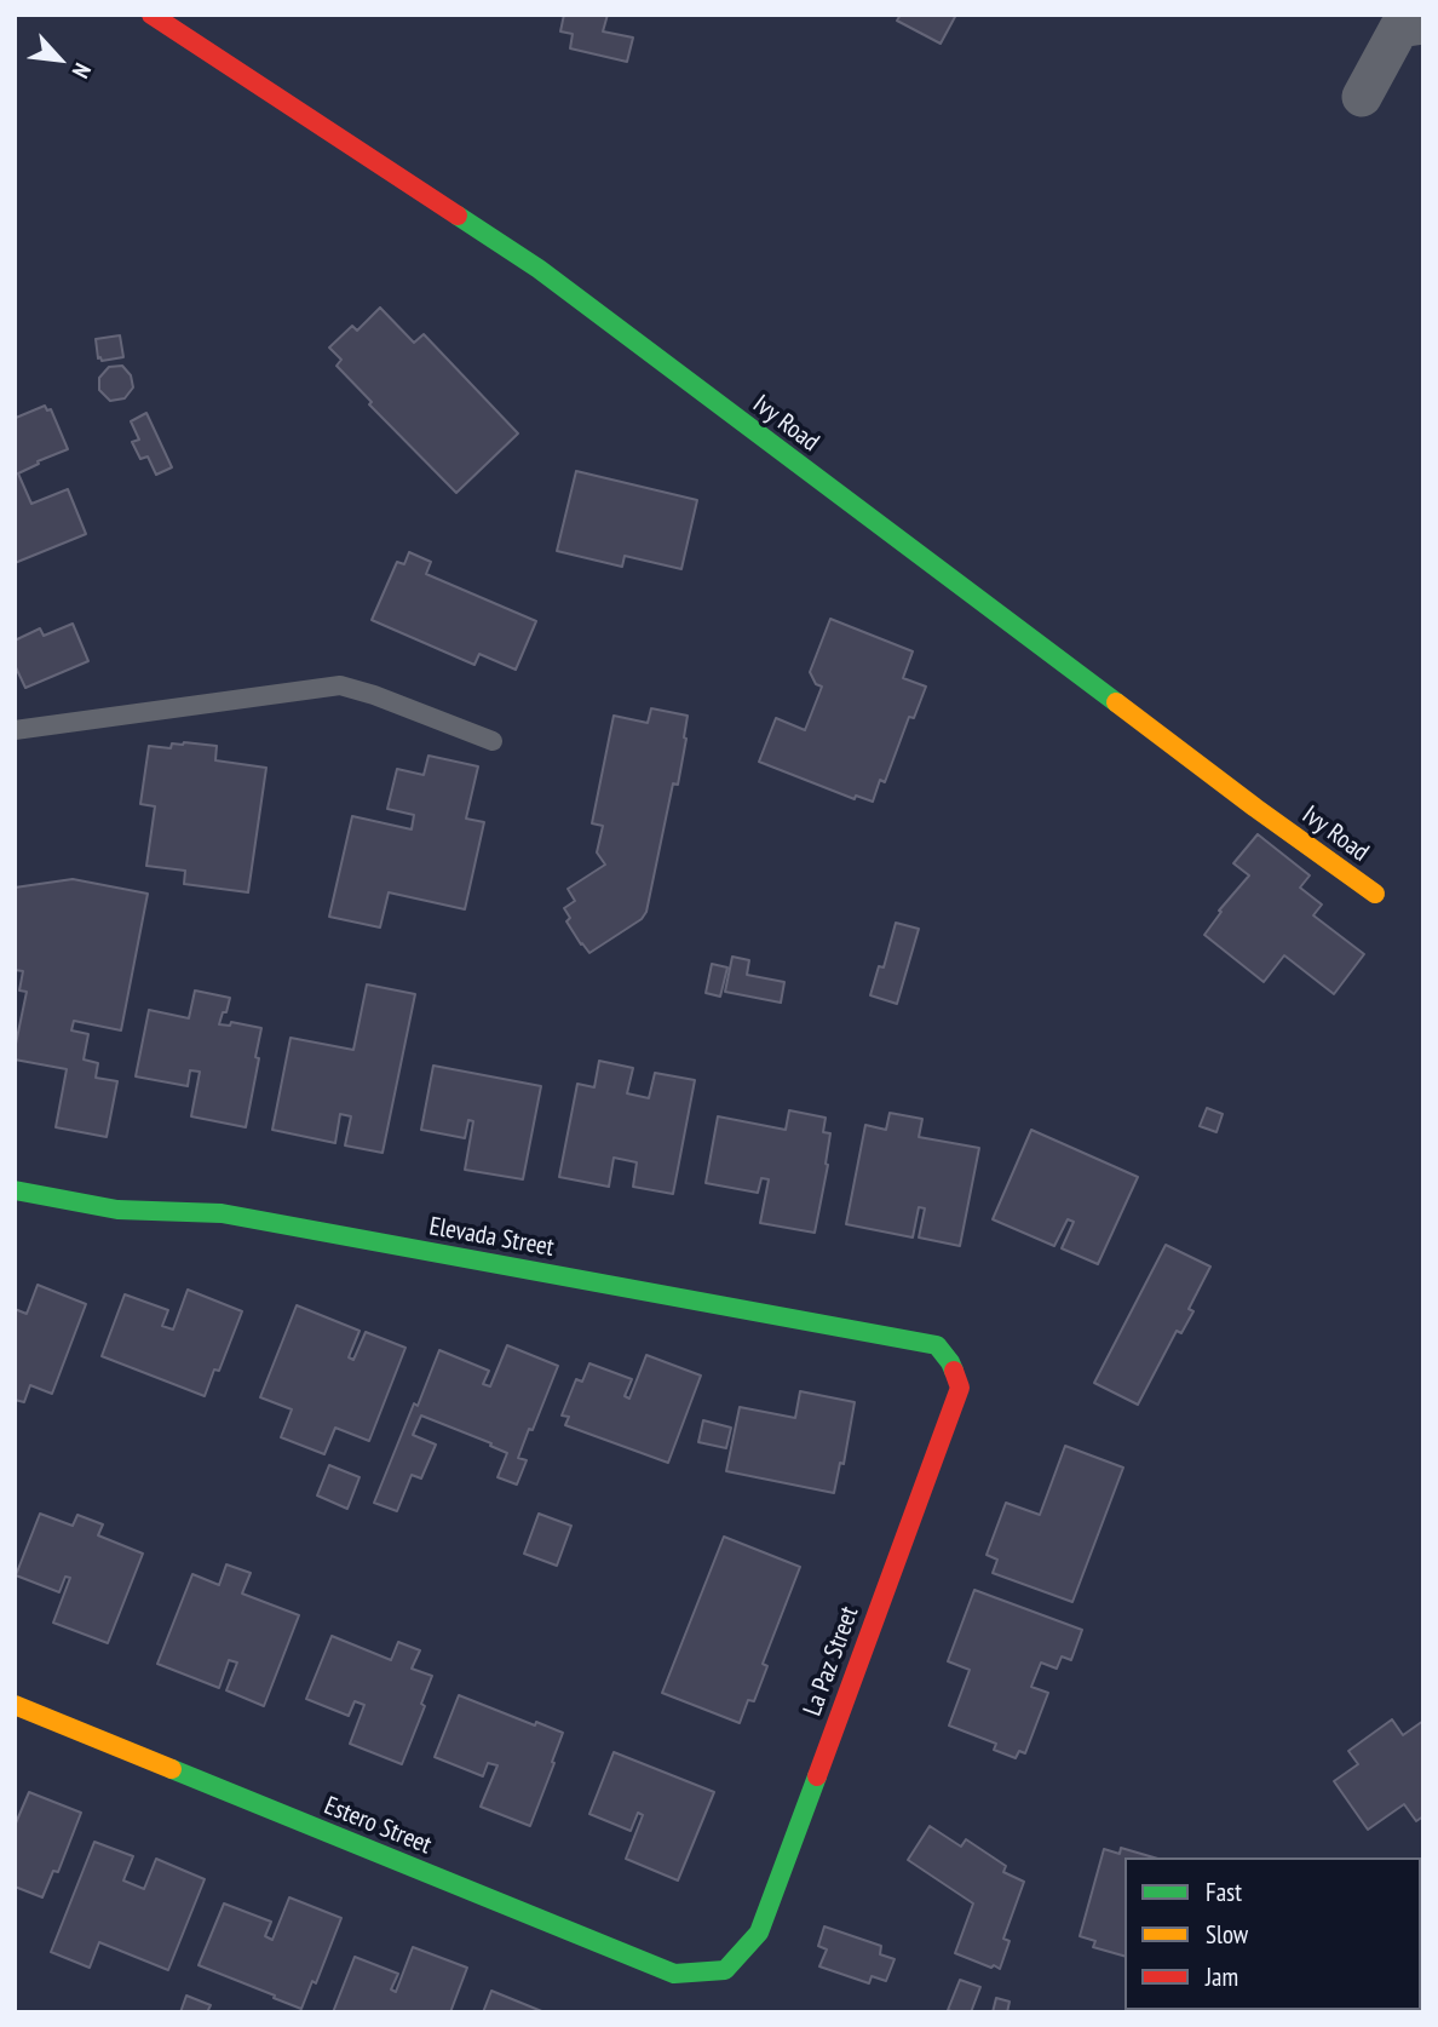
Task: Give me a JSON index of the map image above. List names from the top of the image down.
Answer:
{
  "streets": {
    "street": [
      "Ivy Road",
      "Elevada Street",
      "La Paz Street",
      "Estero Street"
    ]
  },
  "crossings": [
    ["Elevada Street", "La Paz Street"],
    ["La Paz Street", "Estero Street"]
  ],
  "legend": ["Fast", "Slow", "Jam"],
  "north": "bottom right"
}
